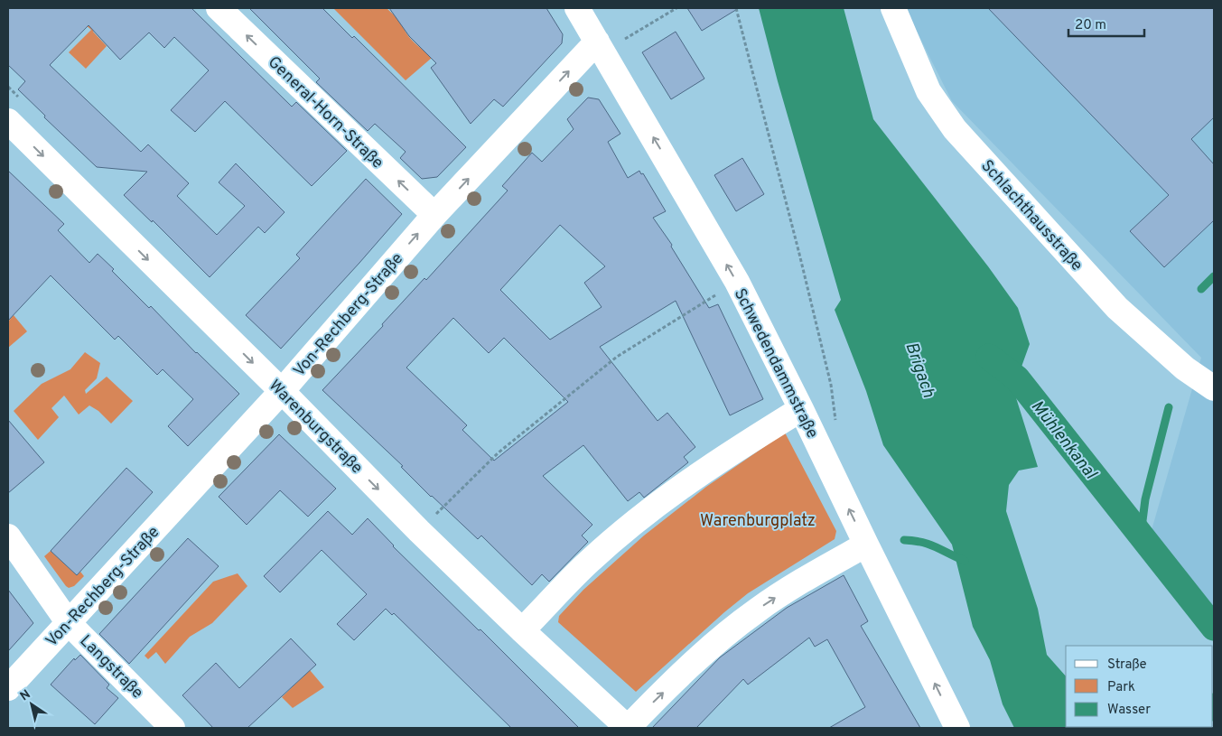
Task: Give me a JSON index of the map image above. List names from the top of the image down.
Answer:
{
  "streets": {
    "street": [
      "General-Horn-Straße",
      "Schlachthausstraße",
      "Von-Rechberg-Straße",
      "Schwedendammstraße",
      "Warenburgstraße",
      "Langstraße"
    ]
  },
  "crossings": [
    ["General-Horn-Straße", "Von-Rechberg-Straße"],
    ["Von-Rechberg-Straße", "Schwedendammstraße"],
    ["Von-Rechberg-Straße", "Warenburgstraße"],
    ["Von-Rechberg-Straße", "Langstraße"]
  ],
  "one_way": [
    "General-Horn-Straße",
    "Von-Rechberg-Straße",
    "Schwedendammstraße",
    "Warenburgstraße"
  ],
  "water": ["Brigach", "Mühlenkanal"],
  "parks": ["Warenburgplatz"],
  "legend": ["Straße", "Park", "Wasser"],
  "scale_bar": "20 m",
  "north": "top left"
}
